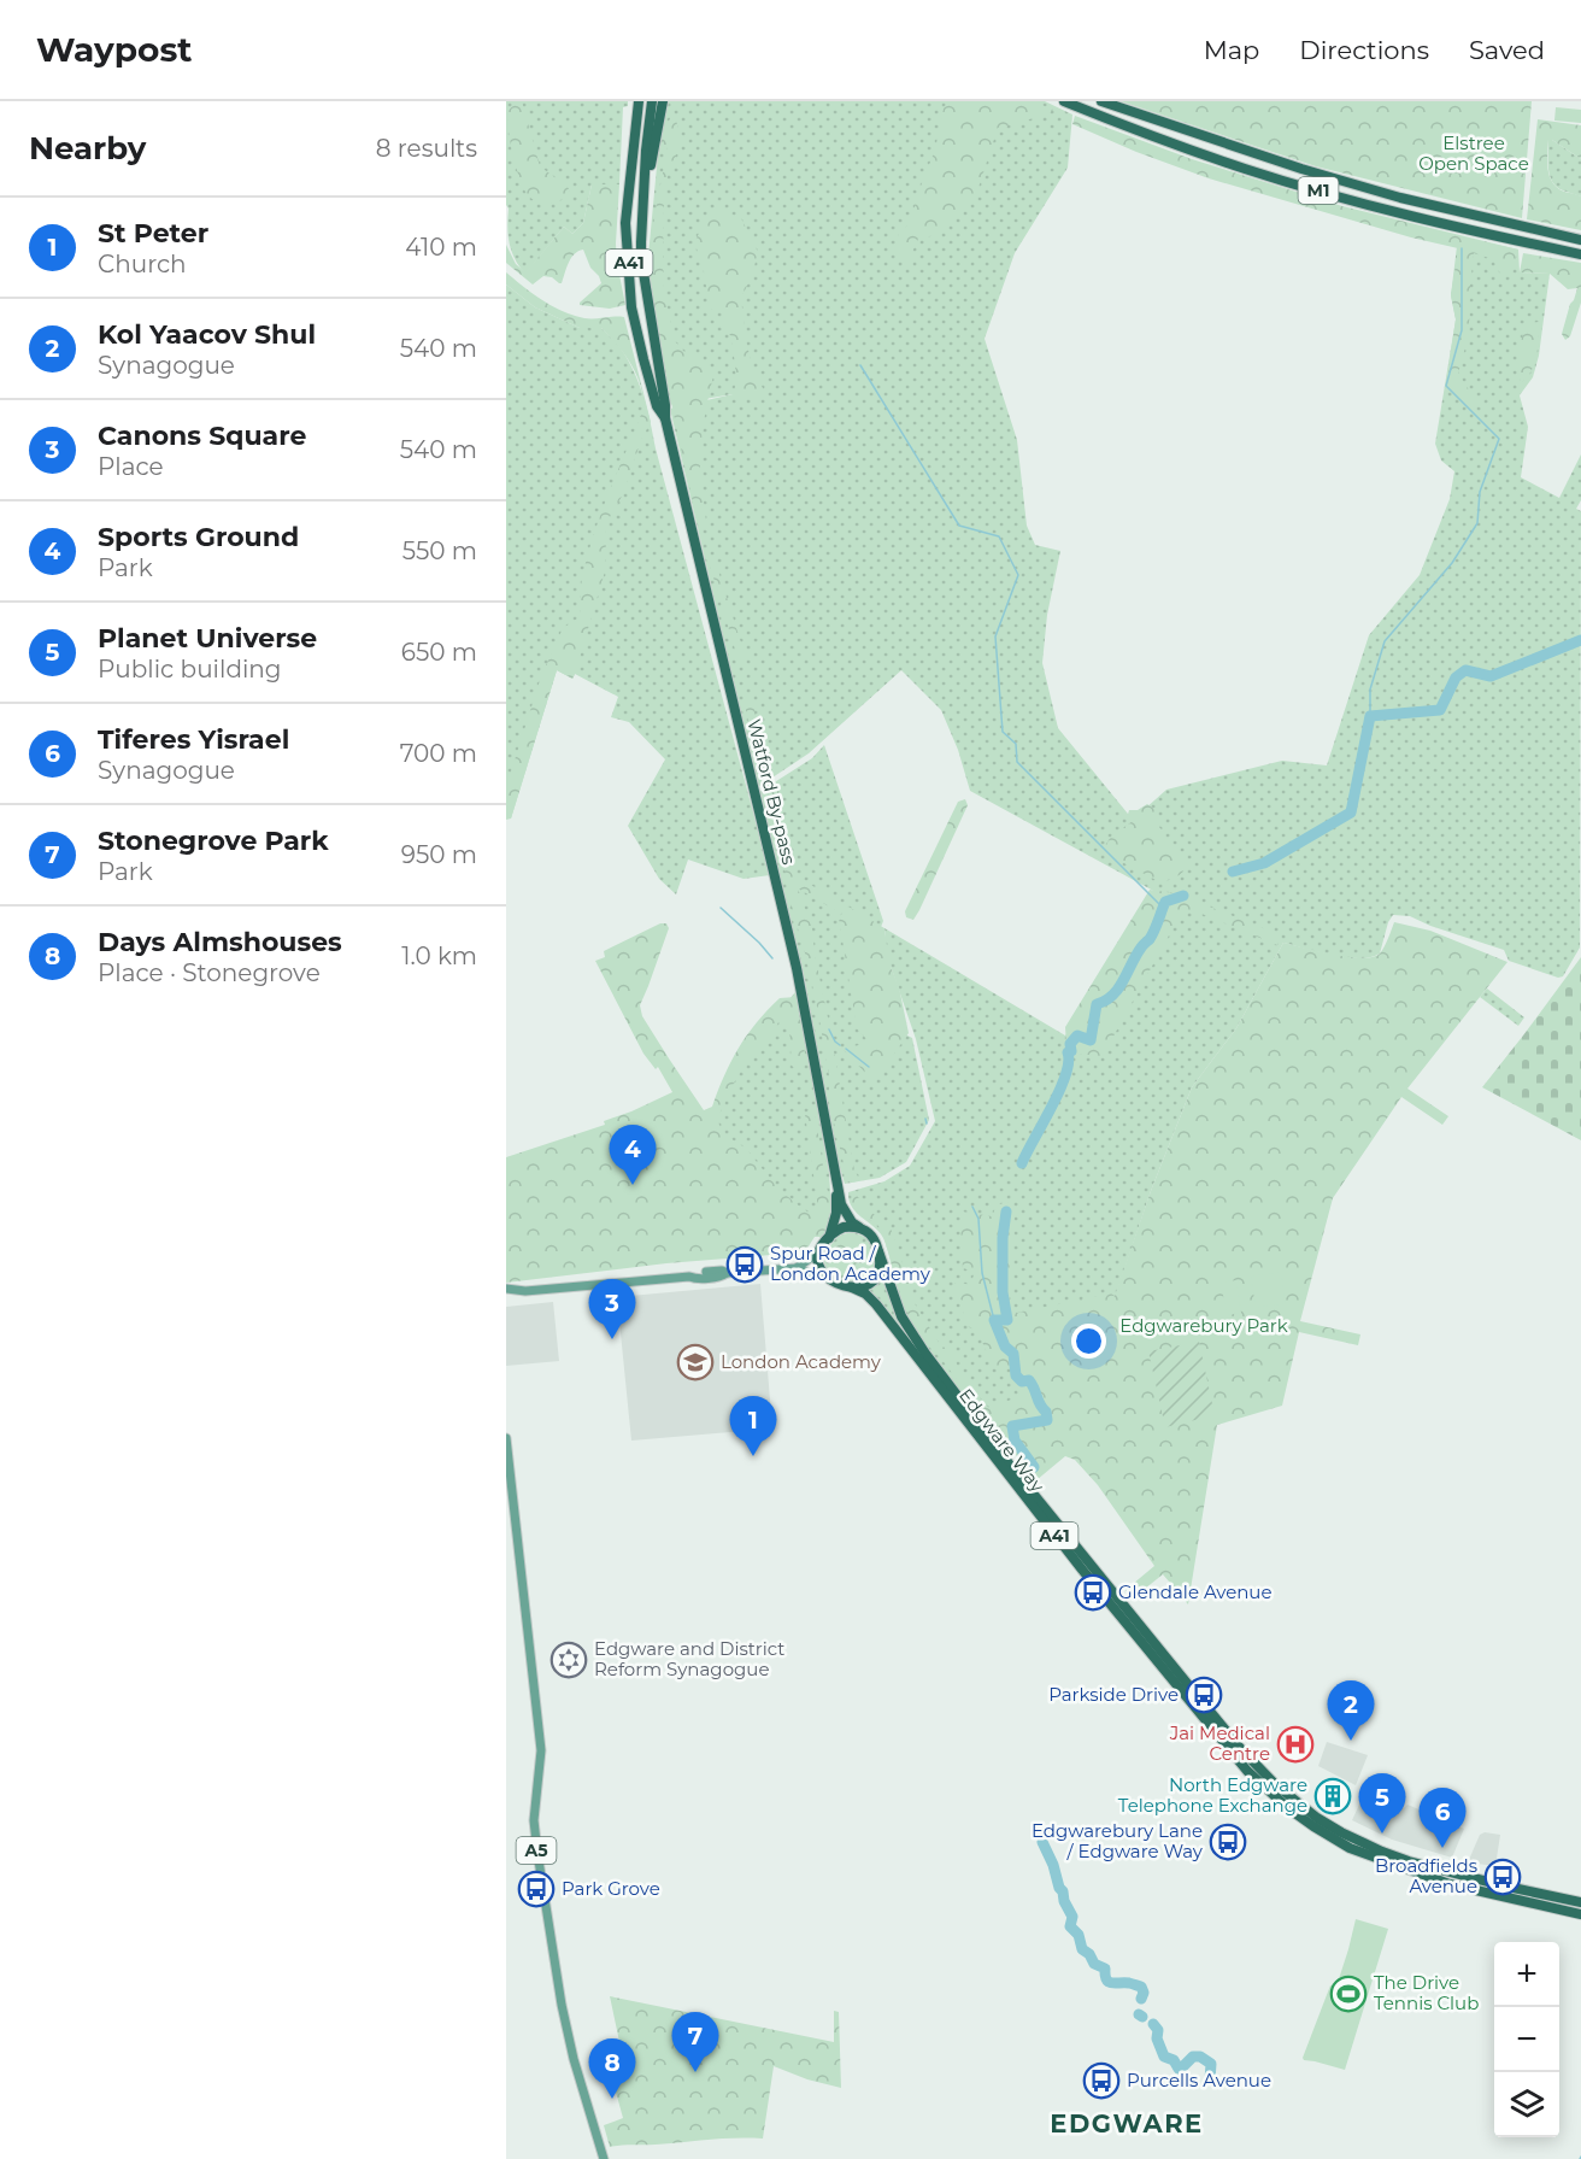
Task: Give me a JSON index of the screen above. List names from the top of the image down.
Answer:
{
  "streets": {
    "highway": [
      "M1",
      "A41",
      "Watford By-pass",
      "Edgware Way"
    ],
    "main road": ["A5"]
  },
  "crossings": [
    ["A41", "Watford By-pass"],
    ["A41", "Edgware Way"],
    ["Watford By-pass", "Edgware Way"]
  ],
  "districts": ["EDGWARE"],
  "parks": ["Elstree Open Space", "Edgwarebury Park"],
  "places": {
    "bus stop": [
      "Spur Road / London Academy",
      "Glendale Avenue",
      "Parkside Drive",
      "Edgwarebury Lane / Edgware Way",
      "Broadfields Avenue",
      "Park Grove",
      "Purcells Avenue"
    ],
    "school or university": ["London Academy"],
    "synagogue": ["Edgware and District Reform Synagogue"],
    "hospital": ["Jai Medical Centre"],
    "building": ["North Edgware Telephone Exchange"],
    "sports": ["The Drive Tennis Club"]
  },
  "page": {
    "header": "Waypost",
    "nav": ["Map", "Directions", "Saved"],
    "heading": ["Nearby", "8 results"],
    "list": [
      {
        "mark": "1",
        "name": "St Peter",
        "note": "Church",
        "value": "410 m"
      },
      {
        "mark": "2",
        "name": "Kol Yaacov Shul",
        "note": "Synagogue",
        "value": "540 m"
      },
      {
        "mark": "3",
        "name": "Canons Square",
        "note": "Place",
        "value": "540 m"
      },
      {
        "mark": "4",
        "name": "Sports Ground",
        "note": "Park",
        "value": "550 m"
      },
      {
        "mark": "5",
        "name": "Planet Universe",
        "note": "Public building",
        "value": "650 m"
      },
      {
        "mark": "6",
        "name": "Tiferes Yisrael",
        "note": "Synagogue",
        "value": "700 m"
      },
      {
        "mark": "7",
        "name": "Stonegrove Park",
        "note": "Park",
        "value": "950 m"
      },
      {
        "mark": "8",
        "name": "Days Almshouses",
        "note": "Place · Stonegrove",
        "value": "1.0 km"
      }
    ],
    "pins": [
      "4",
      "3",
      "1",
      "2",
      "5",
      "6",
      "7",
      "8"
    ],
    "map_buttons": ["+", "−"]
  }
}
